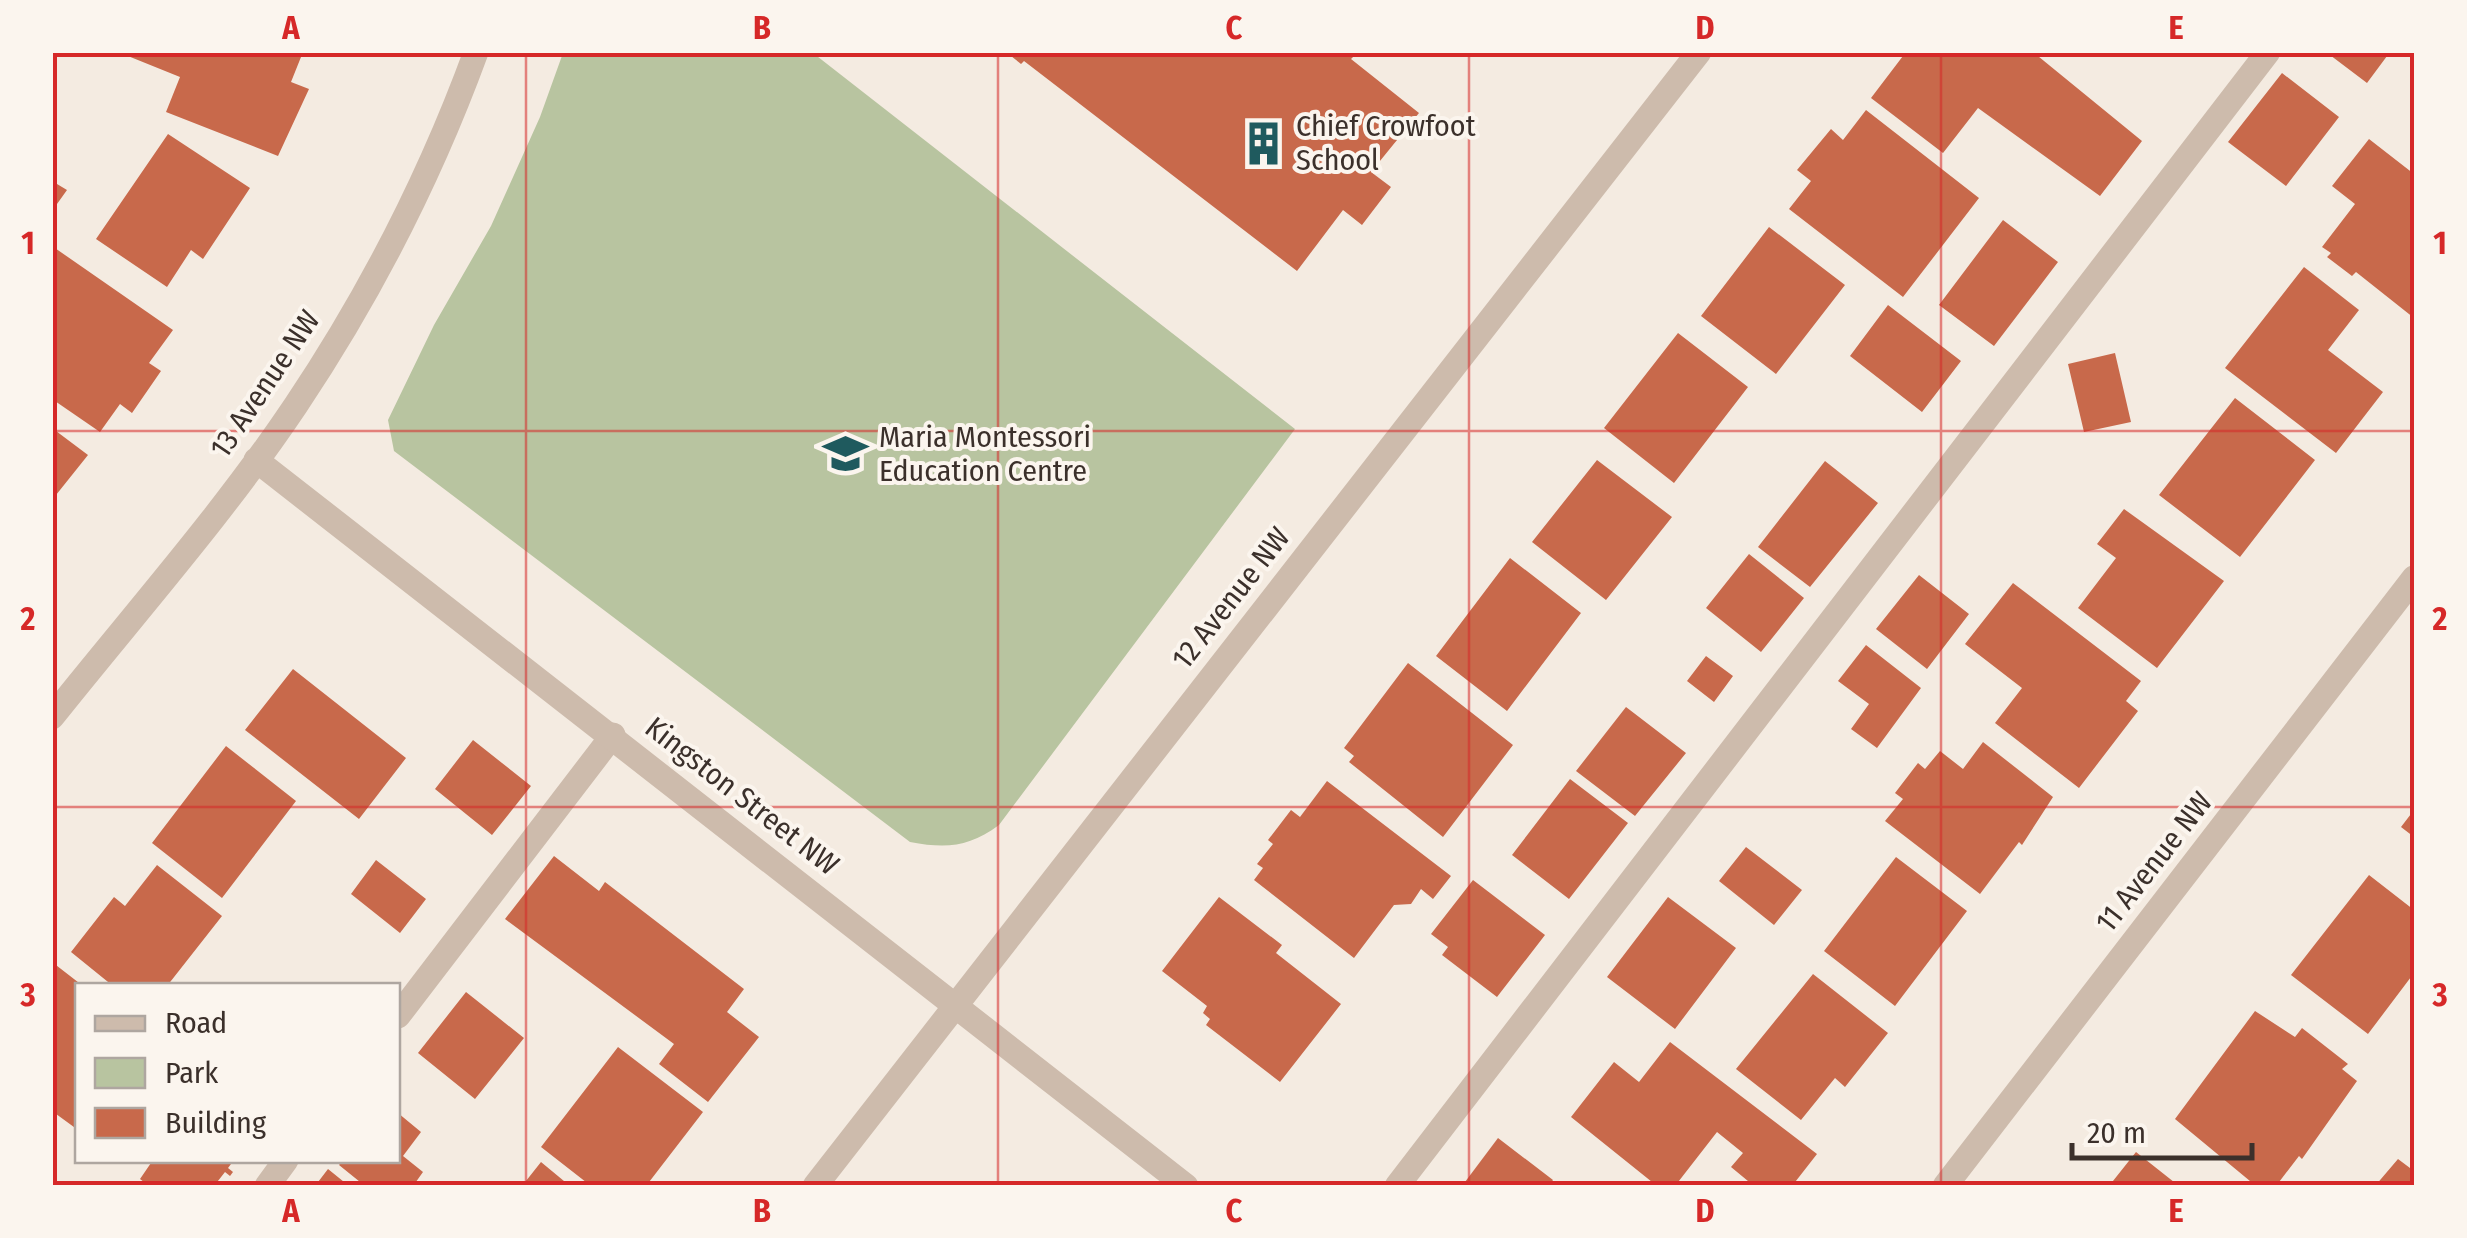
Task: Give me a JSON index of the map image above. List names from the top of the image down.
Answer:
{
  "streets": {
    "street": [
      "13 Avenue NW",
      "12 Avenue NW",
      "Kingston Street NW",
      "11 Avenue NW"
    ]
  },
  "crossings": [
    ["13 Avenue NW", "Kingston Street NW"],
    ["12 Avenue NW", "Kingston Street NW"]
  ],
  "places": {
    "building": ["Chief Crowfoot School"],
    "school or university": ["Maria Montessori Education Centre"]
  },
  "legend": ["Road", "Park", "Building"],
  "scale_bar": "20 m",
  "grid": {
    "columns": [
      "A",
      "B",
      "C",
      "D",
      "E"
    ],
    "rows": ["1", "2", "3"]
  }
}
